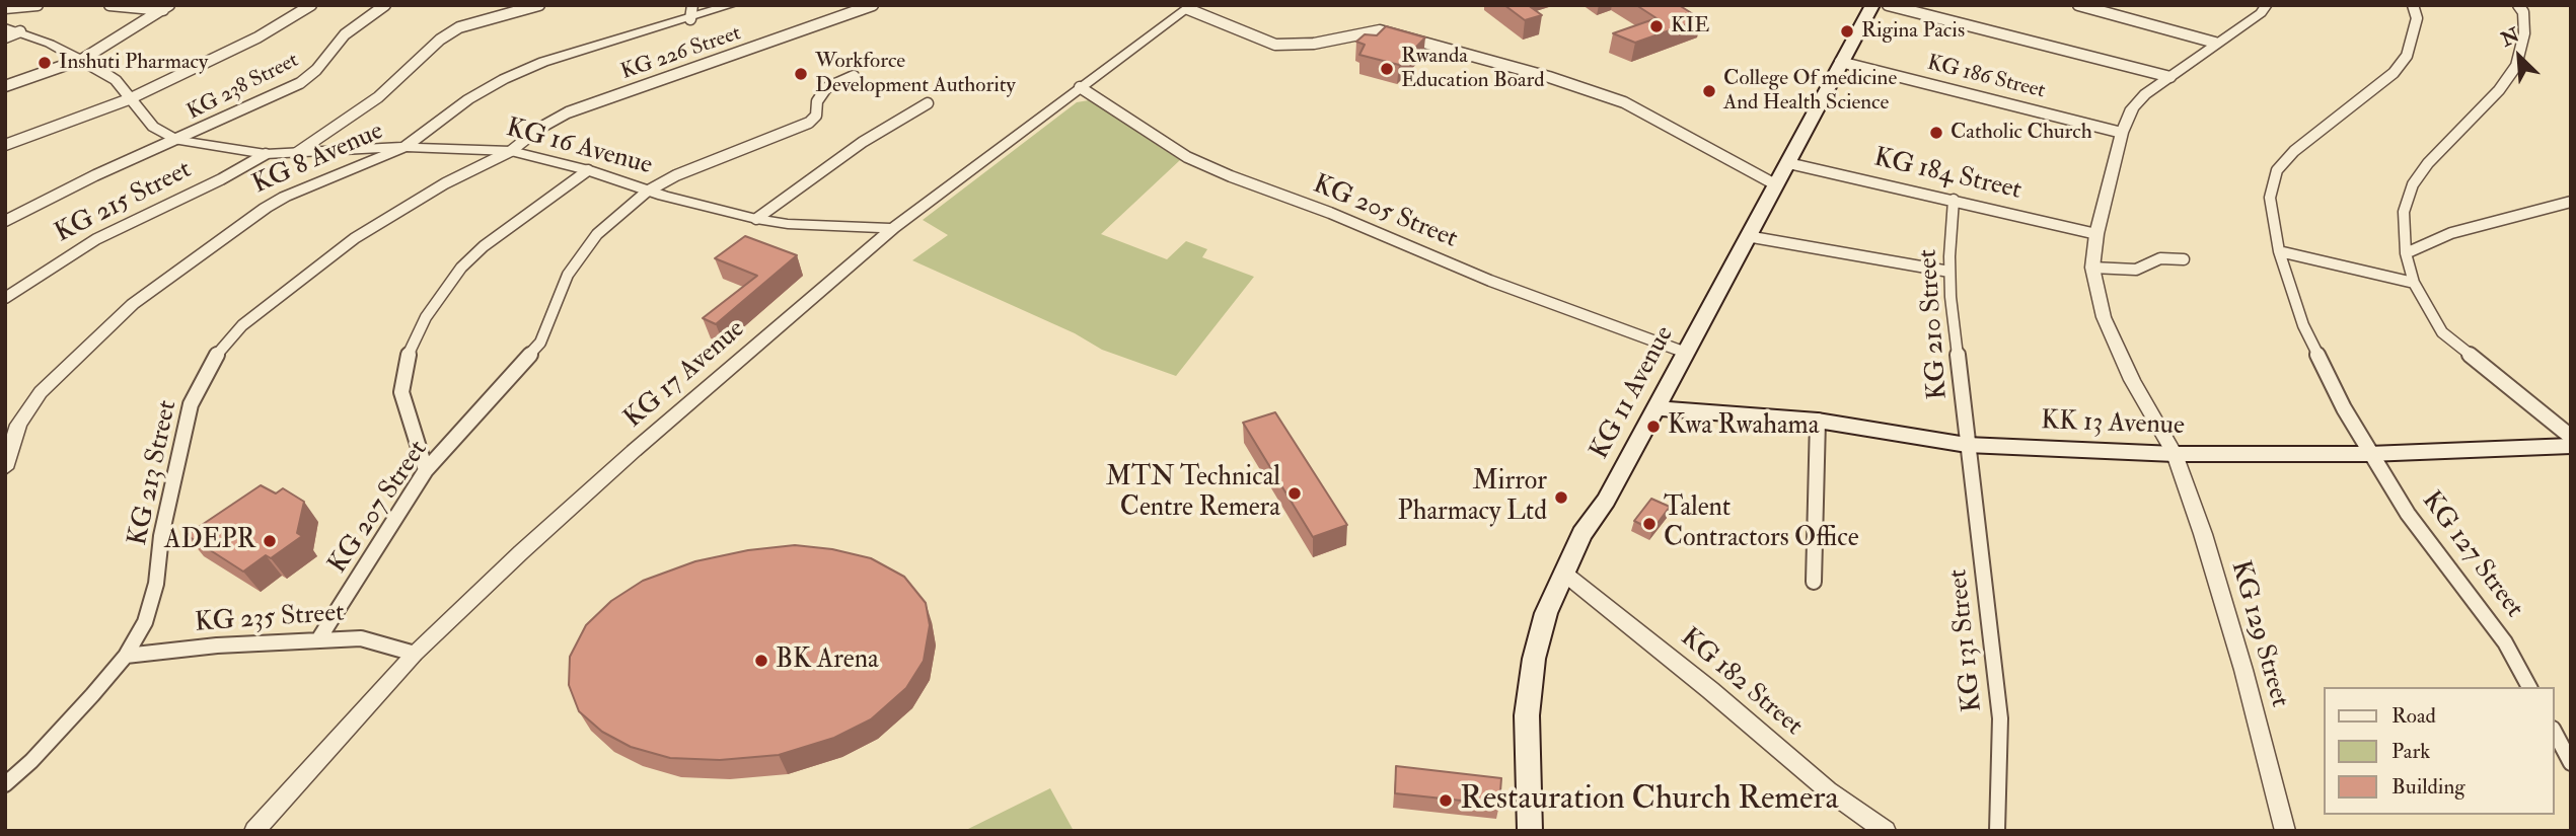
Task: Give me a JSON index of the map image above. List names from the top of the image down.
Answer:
{
  "streets": {
    "main road": ["KG 11 Avenue", "KK 13 Avenue"],
    "street": [
      "KG 226 Street",
      "KG 186 Street",
      "KG 238 Street",
      "KG 16 Avenue",
      "KG 8 Avenue",
      "KG 184 Street",
      "KG 215 Street",
      "KG 205 Street",
      "KG 210 Street",
      "KG 17 Avenue",
      "KG 213 Street",
      "KG 207 Street",
      "KG 127 Street",
      "KG 235 Street",
      "KG 129 Street",
      "KG 131 Street",
      "KG 182 Street"
    ]
  },
  "crossings": [
    ["KG 226 Street", "KG 16 Avenue"],
    ["KG 226 Street", "KG 213 Street"],
    ["KG 186 Street", "KG 11 Avenue"],
    ["KG 186 Street", "KG 129 Street"],
    ["KG 238 Street", "KG 16 Avenue"],
    ["KG 16 Avenue", "KG 8 Avenue"],
    ["KG 16 Avenue", "KG 215 Street"],
    ["KG 16 Avenue", "KG 17 Avenue"],
    ["KG 16 Avenue", "KG 213 Street"],
    ["KG 16 Avenue", "KG 207 Street"],
    ["KG 184 Street", "KG 210 Street"],
    ["KG 184 Street", "KG 11 Avenue"],
    ["KG 184 Street", "KG 129 Street"],
    ["KG 205 Street", "KG 17 Avenue"],
    ["KG 205 Street", "KG 11 Avenue"],
    ["KG 210 Street", "KK 13 Avenue"],
    ["KG 210 Street", "KG 131 Street"],
    ["KG 17 Avenue", "KG 235 Street"],
    ["KG 11 Avenue", "KK 13 Avenue"],
    ["KG 11 Avenue", "KG 182 Street"],
    ["KK 13 Avenue", "KG 127 Street"],
    ["KK 13 Avenue", "KG 129 Street"],
    ["KK 13 Avenue", "KG 131 Street"],
    ["KG 213 Street", "KG 235 Street"],
    ["KG 207 Street", "KG 235 Street"]
  ],
  "places": [
    "KIE",
    "Rigina Pacis",
    "Inshuti Pharmacy",
    "Rwanda Education Board",
    "Workforce Development Authority",
    "College Of medicine And Health Science",
    "Catholic Church",
    "Kwa Rwahama",
    "MTN Technical Centre Remera",
    "Mirror Pharmacy Ltd",
    "Talent Contractors Office",
    "ADEPR",
    "BK Arena",
    "Restauration Church Remera"
  ],
  "legend": ["Road", "Park", "Building"],
  "north": "top left"
}
